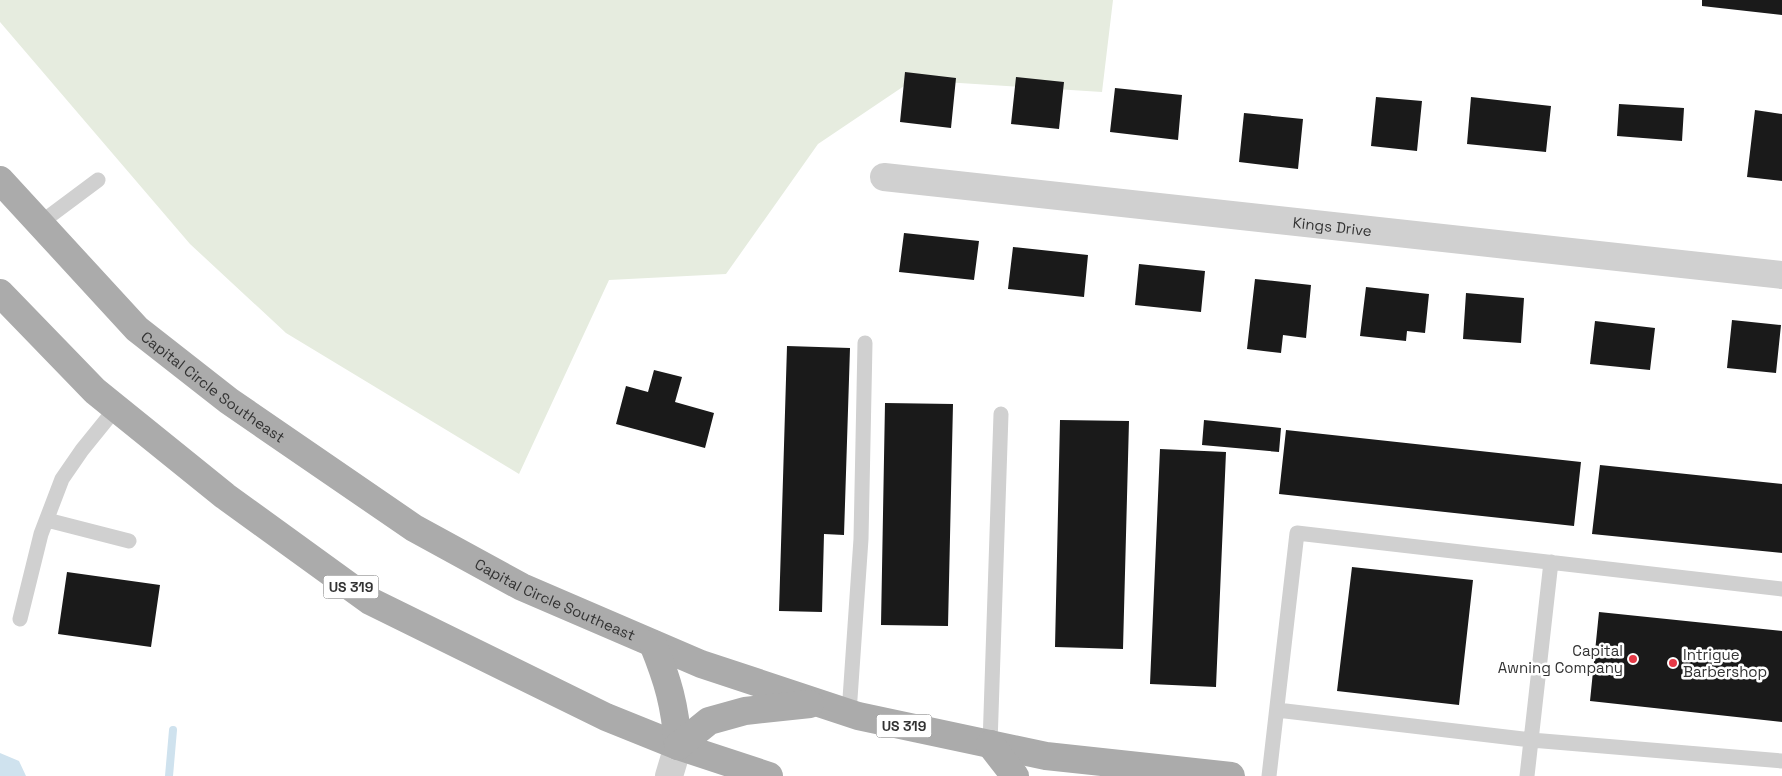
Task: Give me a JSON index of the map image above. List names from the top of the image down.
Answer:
{
  "streets": {
    "main road": ["Capital Circle Southeast", "US 319"],
    "street": ["Kings Drive"]
  },
  "places": ["Capital Awning Company", "Intrigue Barbershop"]
}
